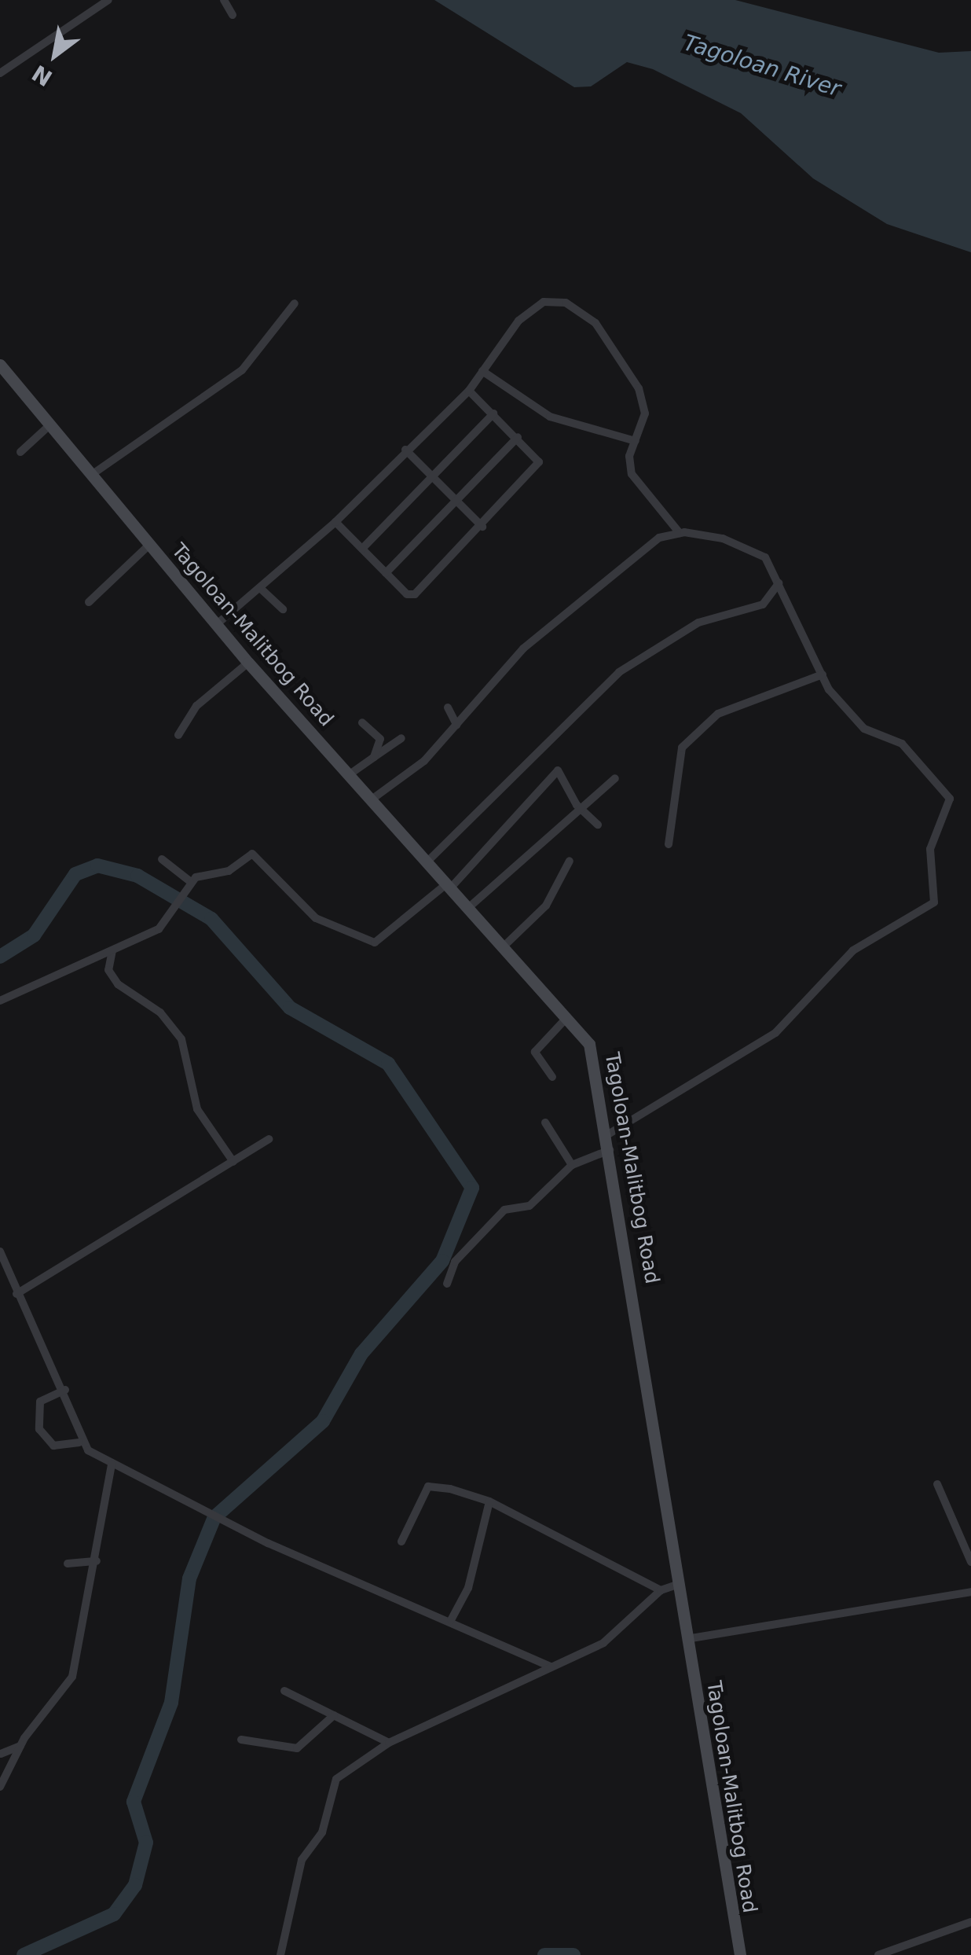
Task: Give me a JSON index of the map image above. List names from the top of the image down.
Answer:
{
  "streets": {
    "main road": ["Tagoloan-Malitbog Road"]
  },
  "water": ["Tagoloan River"],
  "north": "bottom left"
}
